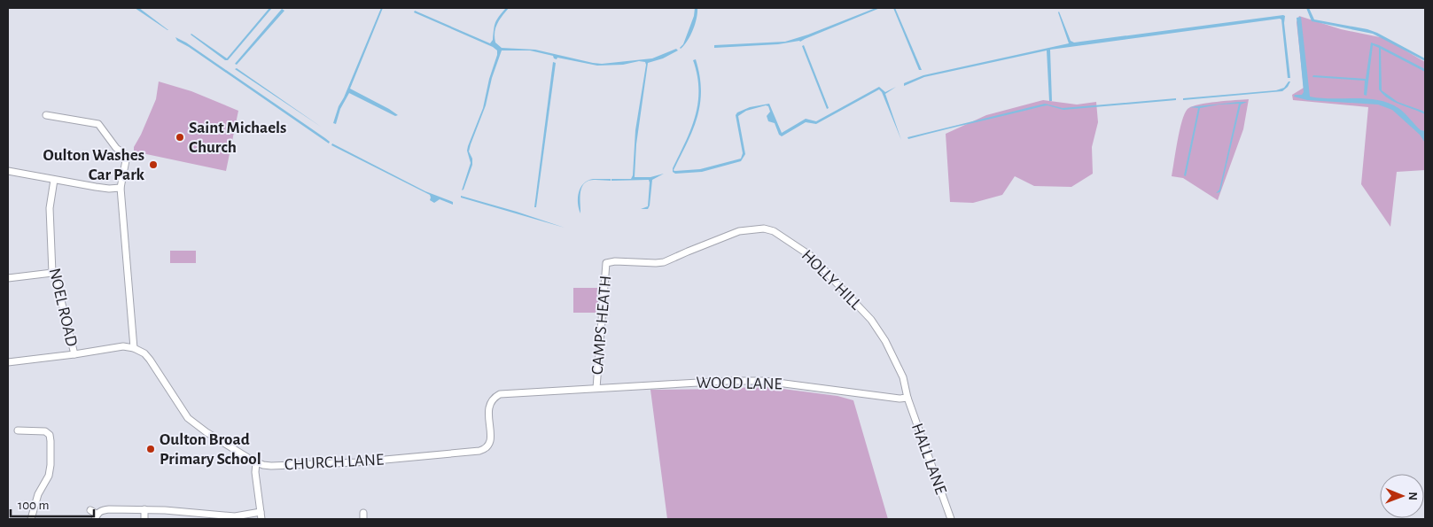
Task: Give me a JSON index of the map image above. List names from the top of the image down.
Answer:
{
  "streets": {
    "street": [
      "HOLLY HILL",
      "NOEL ROAD",
      "CAMPS HEATH",
      "WOOD LANE",
      "HALL LANE",
      "CHURCH LANE"
    ]
  },
  "crossings": [
    ["HOLLY HILL", "CAMPS HEATH"],
    ["HOLLY HILL", "WOOD LANE"],
    ["HOLLY HILL", "HALL LANE"],
    ["CAMPS HEATH", "WOOD LANE"],
    ["CAMPS HEATH", "CHURCH LANE"],
    ["WOOD LANE", "HALL LANE"],
    ["WOOD LANE", "CHURCH LANE"]
  ],
  "places": ["Saint Michaels Church", "Oulton Washes Car Park", "Oulton Broad Primary School"],
  "scale_bar": "100 m",
  "north": "right"
}
